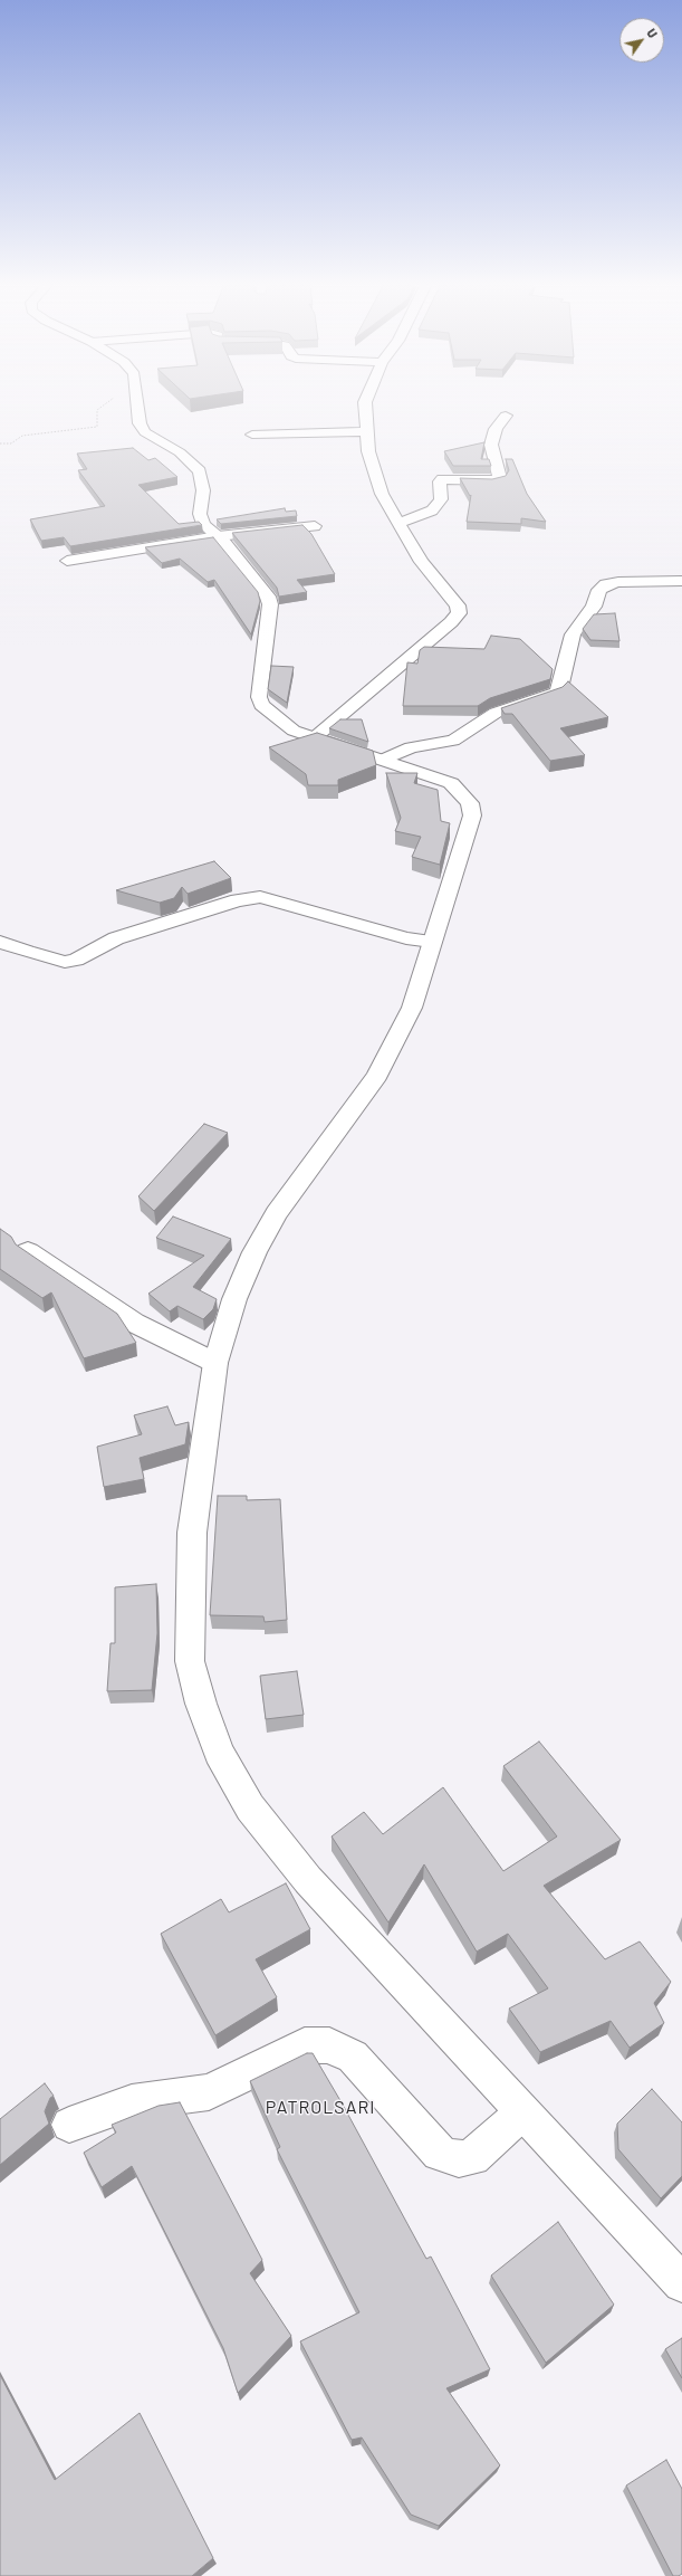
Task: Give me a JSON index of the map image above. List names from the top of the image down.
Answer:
{
  "districts": ["PATROLSARI"],
  "north": "top right"
}
